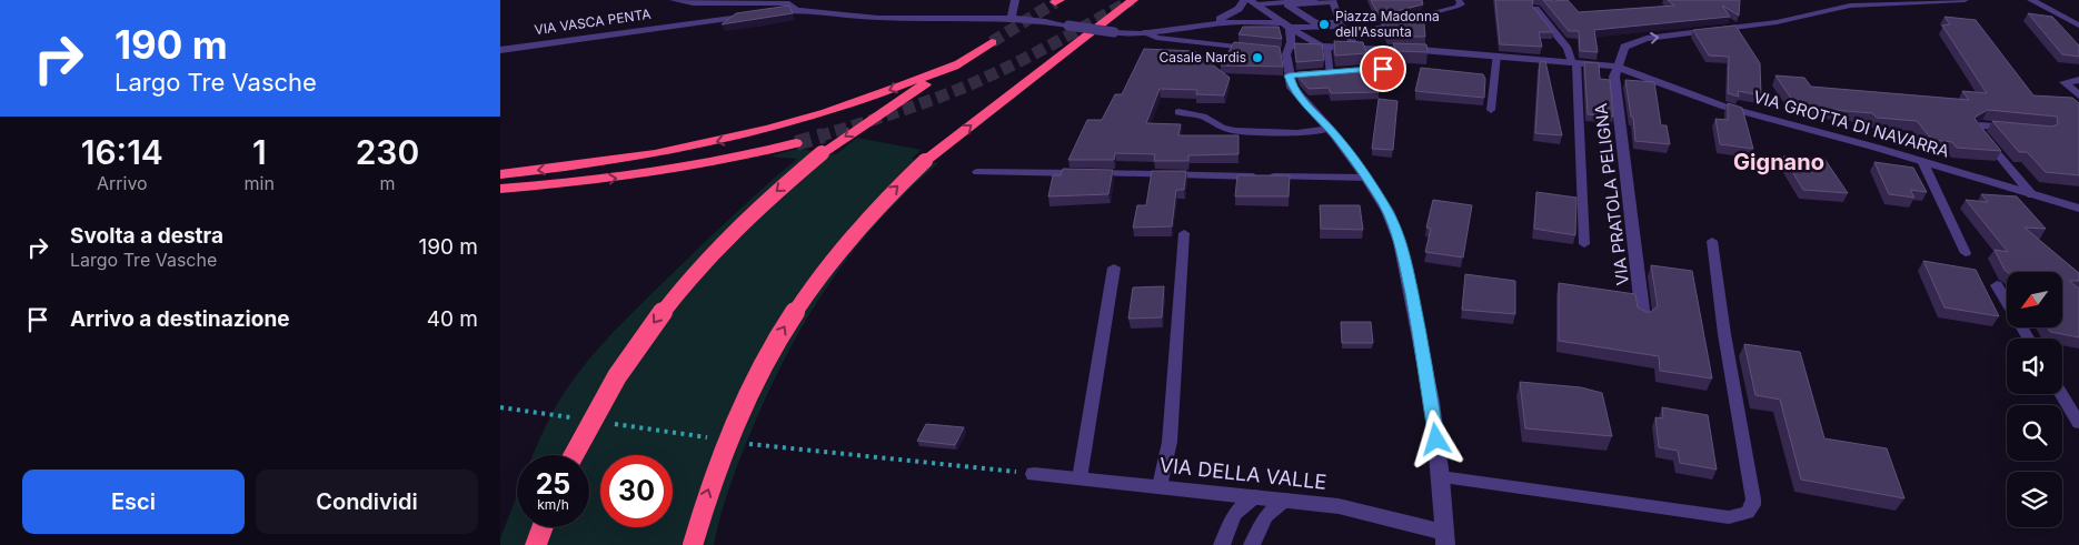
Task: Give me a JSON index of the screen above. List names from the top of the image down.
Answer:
{
  "streets": {
    "street": [
      "VIA VASCA PENTA",
      "VIA GROTTA DI NAVARRA",
      "VIA PRATOLA PELIGNA",
      "VIA DELLA VALLE"
    ]
  },
  "crossings": [
    ["VIA GROTTA DI NAVARRA", "VIA PRATOLA PELIGNA"]
  ],
  "districts": ["Gignano"],
  "places": ["Piazza Madonna dell'Assunta", "Casale Nardis"],
  "north": "bottom left",
  "page": {
    "turn": ["190 m", "Largo Tre Vasche"],
    "eta": [
      "16:14",
      "Arrivo",
      "1",
      "min",
      "230",
      "m"
    ],
    "list": [
      {
        "name": "Svolta a destra",
        "note": "Largo Tre Vasche",
        "value": "190 m"
      },
      {
        "name": "Arrivo a destinazione",
        "value": "40 m"
      }
    ],
    "speed": "25 km/h",
    "limit": "30",
    "buttons": ["Esci", "Condividi"]
  }
}
